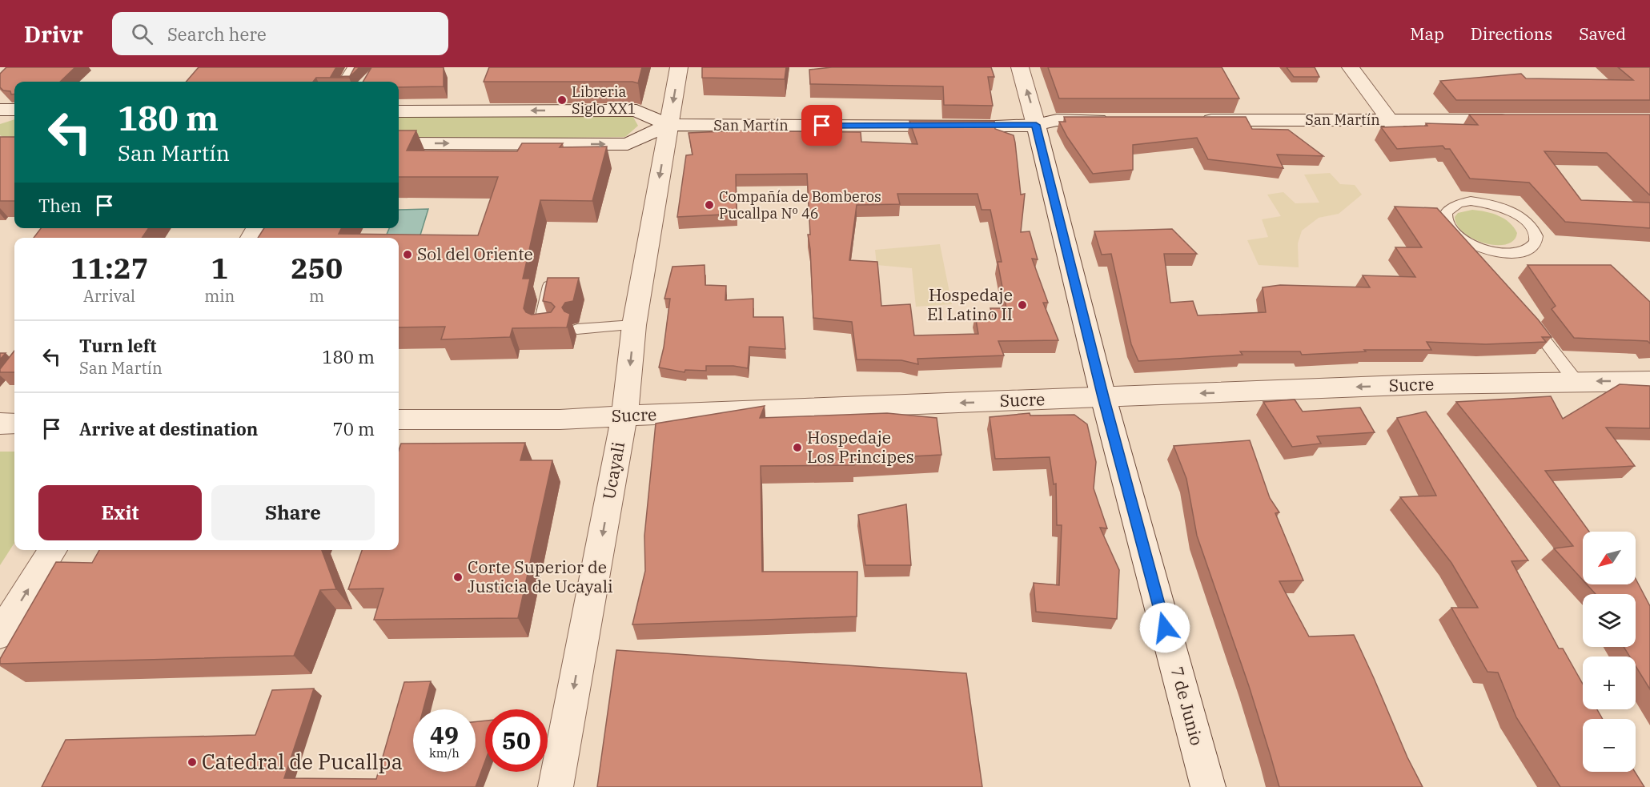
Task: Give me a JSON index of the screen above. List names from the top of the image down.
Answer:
{
  "streets": {
    "main road": [
      "San Martín",
      "Sucre",
      "Ucayali",
      "7 de Junio"
    ]
  },
  "crossings": [
    ["San Martín", "Ucayali"],
    ["San Martín", "7 de Junio"],
    ["Sucre", "Ucayali"],
    ["Sucre", "7 de Junio"]
  ],
  "one_way": ["Sucre", "Ucayali"],
  "places": [
    "Libreria Siglo XX1",
    "Compañía de Bomberos Pucallpa Nº 46",
    "Sol del Oriente",
    "Hospedaje El Latino II",
    "Hospedaje Los Principes",
    "Corte Superior de Justicia de Ucayali",
    "Catedral de Pucallpa"
  ],
  "north": "bottom left",
  "page": {
    "header": "Drivr",
    "search": "Search here",
    "nav": ["Map", "Directions", "Saved"],
    "turn": ["180 m", "San Martín"],
    "then": "Then",
    "eta": [
      "11:27",
      "Arrival",
      "1",
      "min",
      "250",
      "m"
    ],
    "list": [
      {
        "name": "Turn left",
        "note": "San Martín",
        "value": "180 m"
      },
      {
        "name": "Arrive at destination",
        "value": "70 m"
      }
    ],
    "buttons": ["Exit", "Share"],
    "map_buttons": ["+", "−"],
    "speed": "49 km/h",
    "limit": "50"
  }
}
